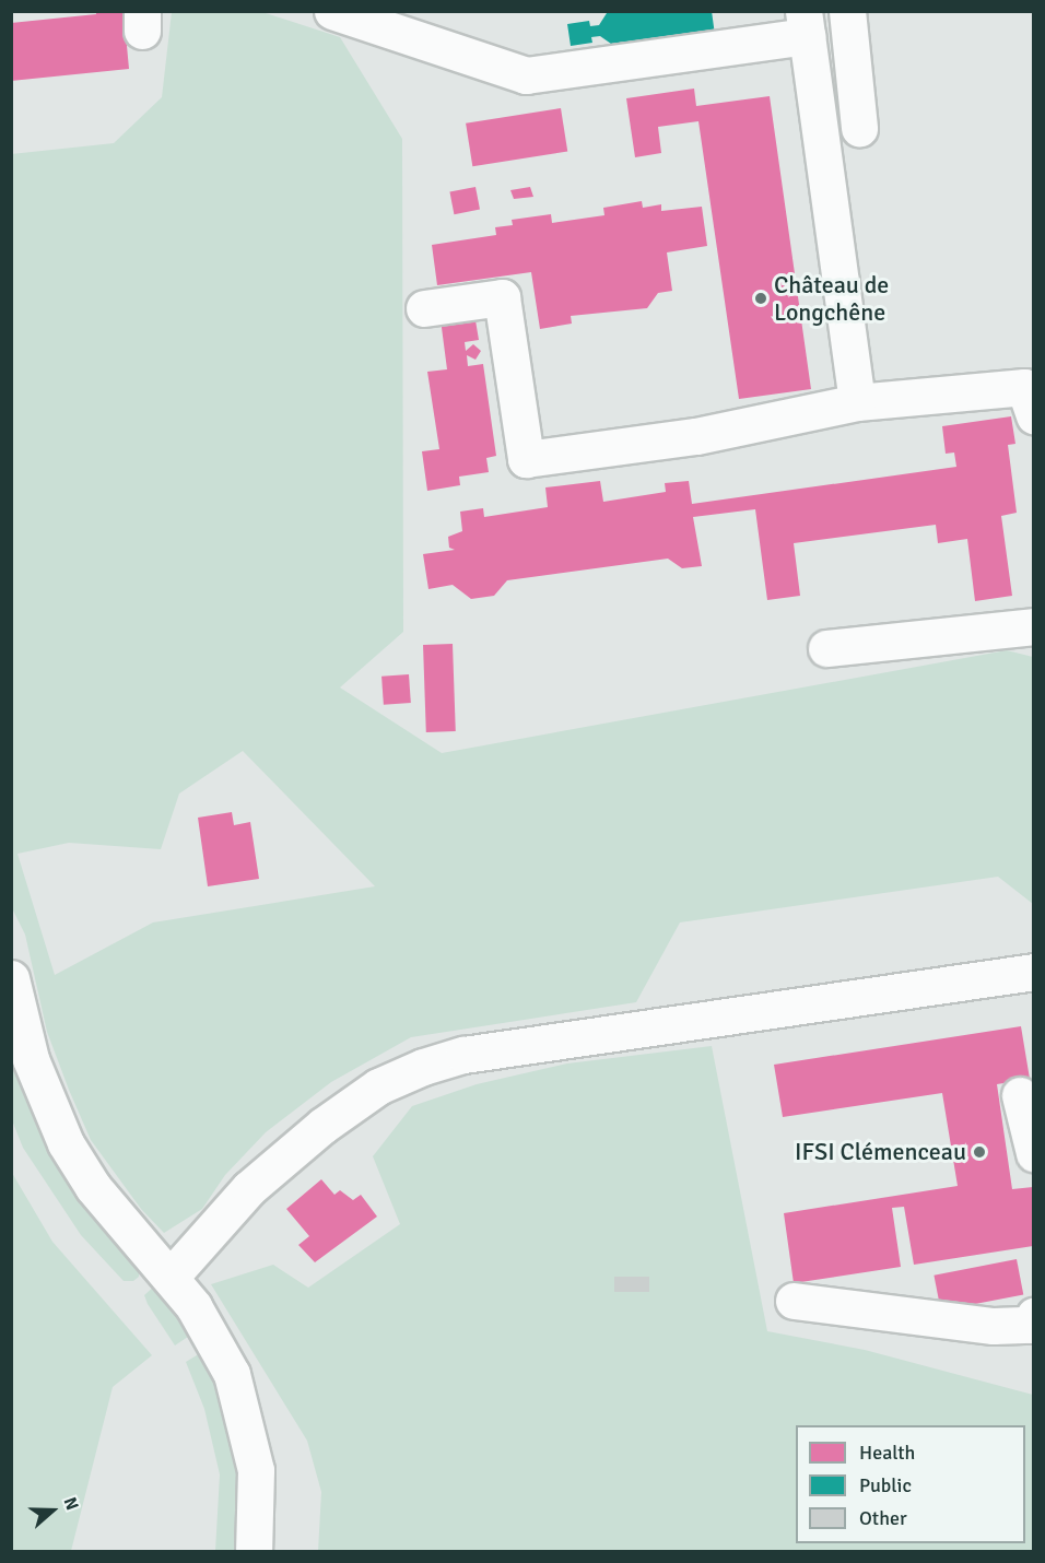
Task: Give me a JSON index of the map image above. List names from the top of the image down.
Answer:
{
  "places": ["Château de Longchêne", "IFSI Clémenceau"],
  "legend": ["Health", "Public", "Other"],
  "north": "right"
}
